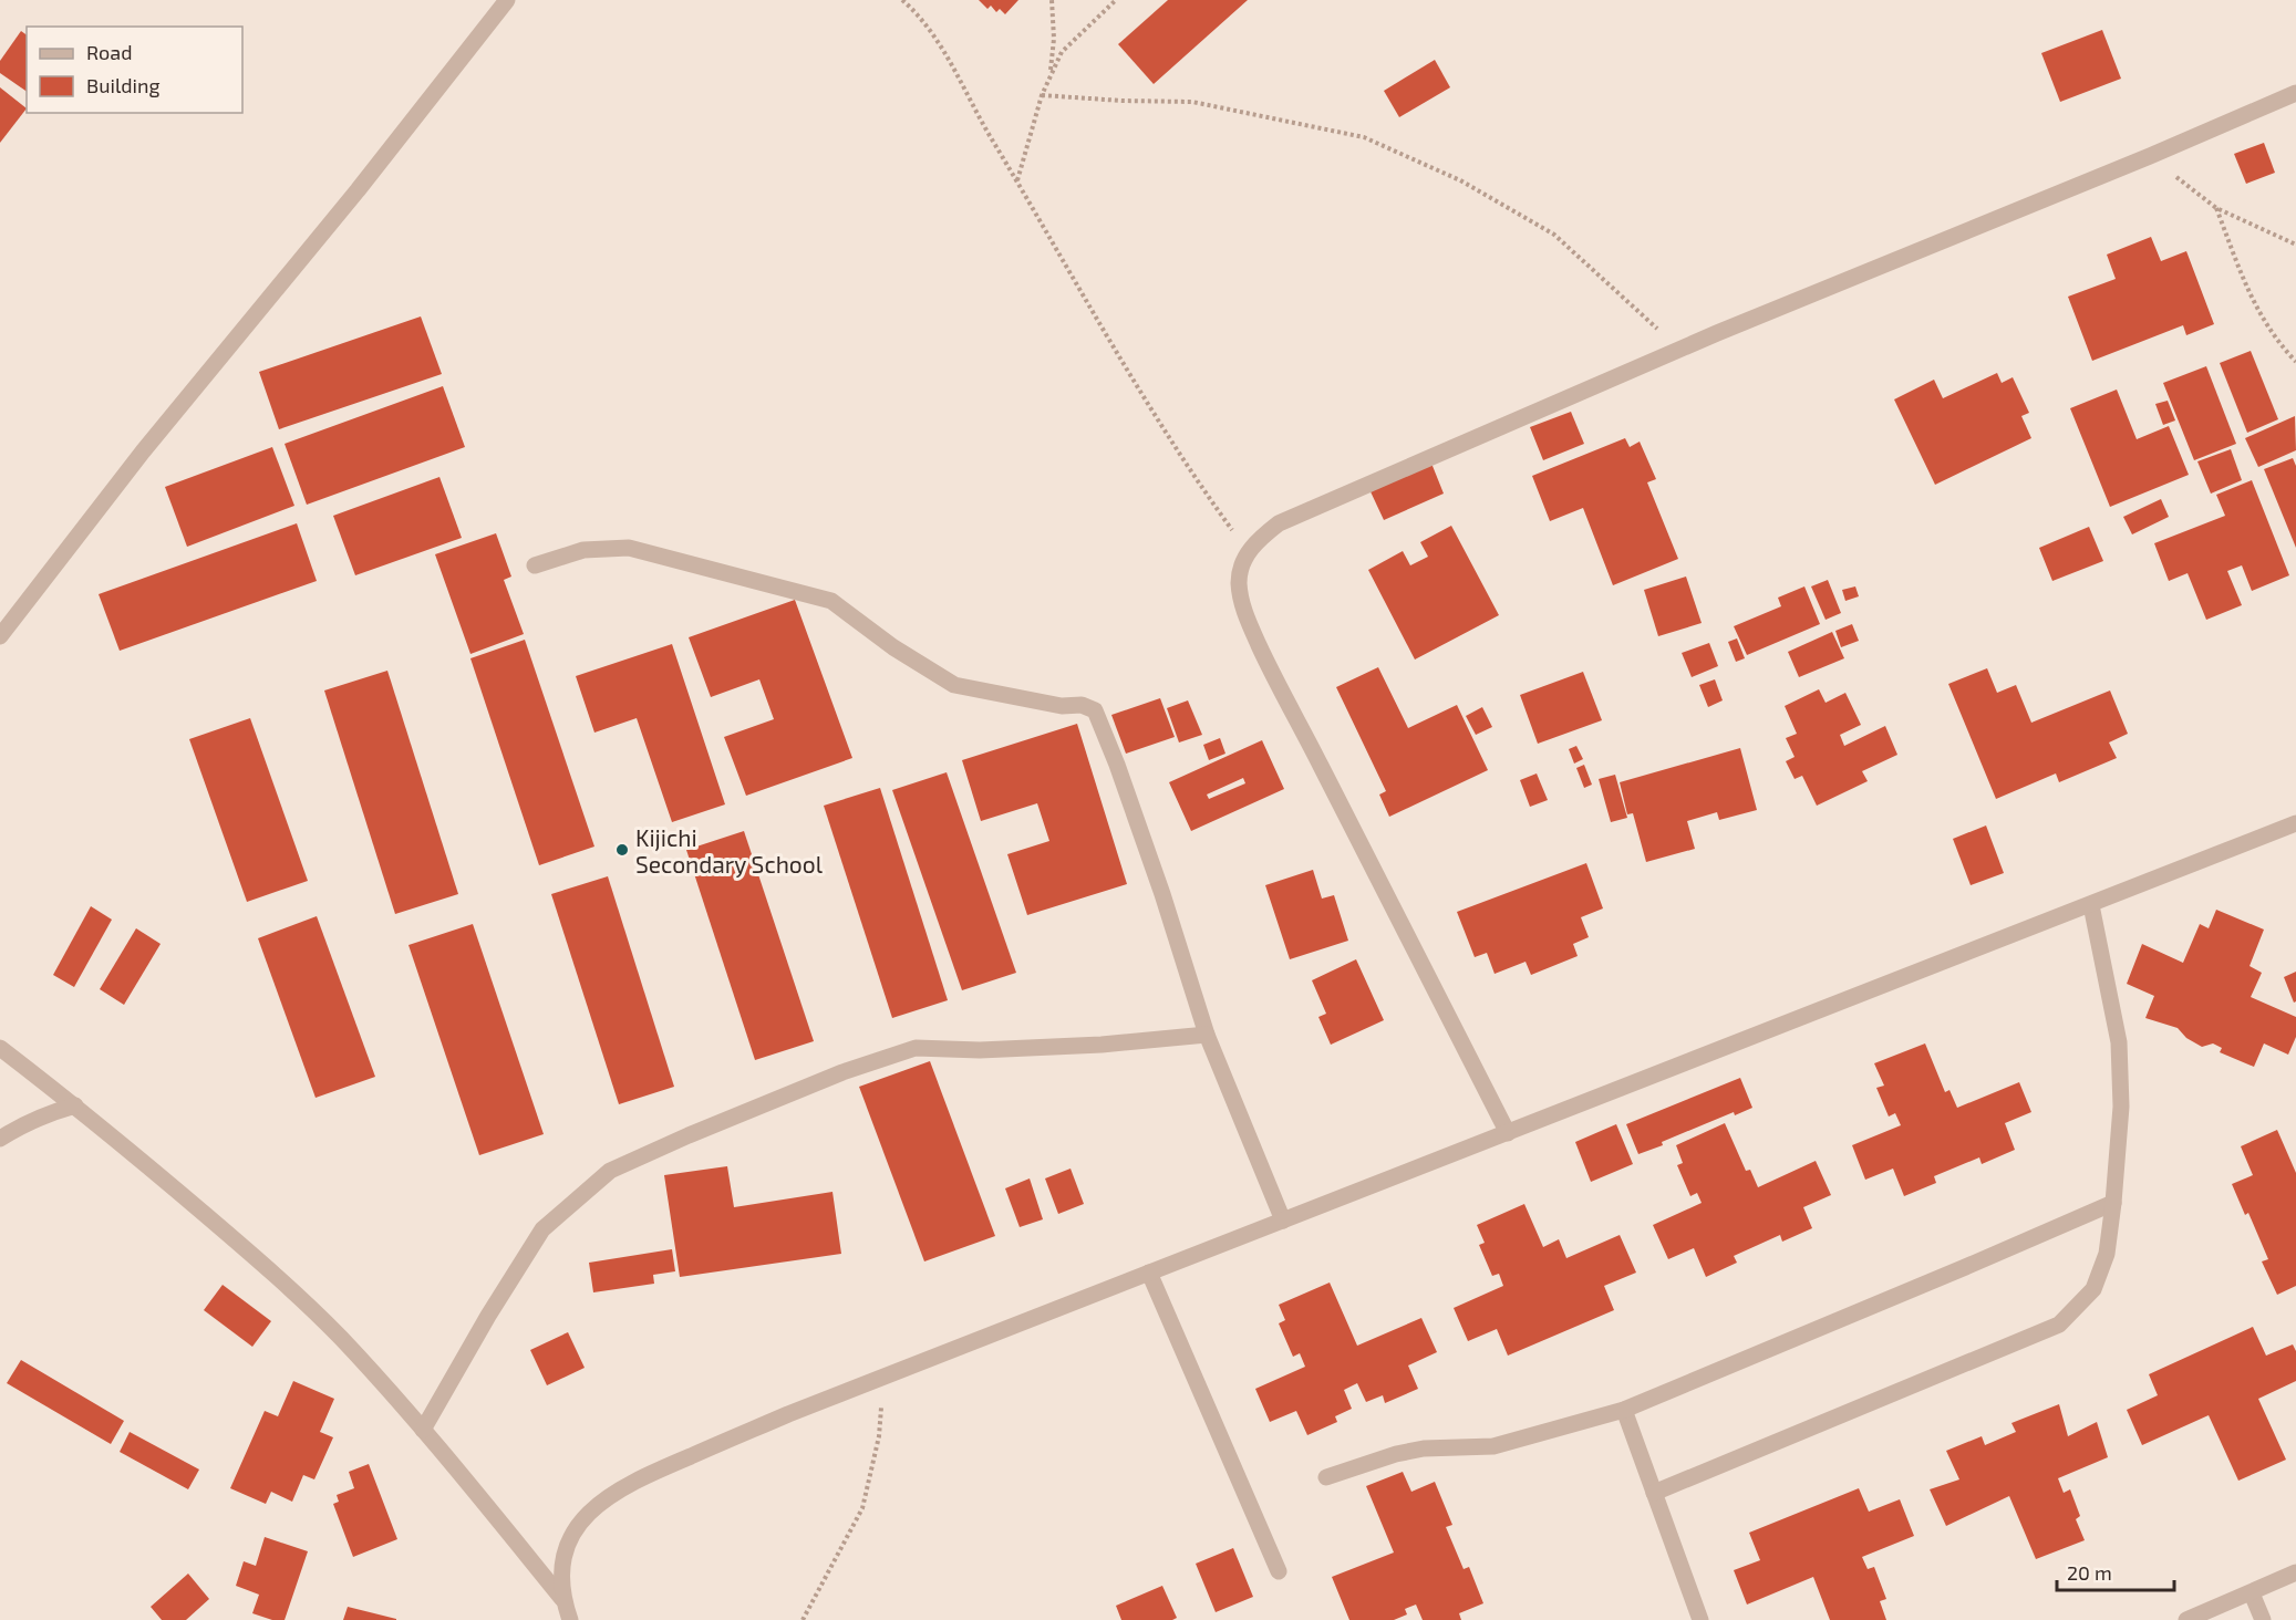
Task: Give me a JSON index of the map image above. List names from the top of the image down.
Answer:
{
  "places": ["Kijichi Secondary School"],
  "legend": ["Road", "Building"],
  "scale_bar": "20 m"
}
